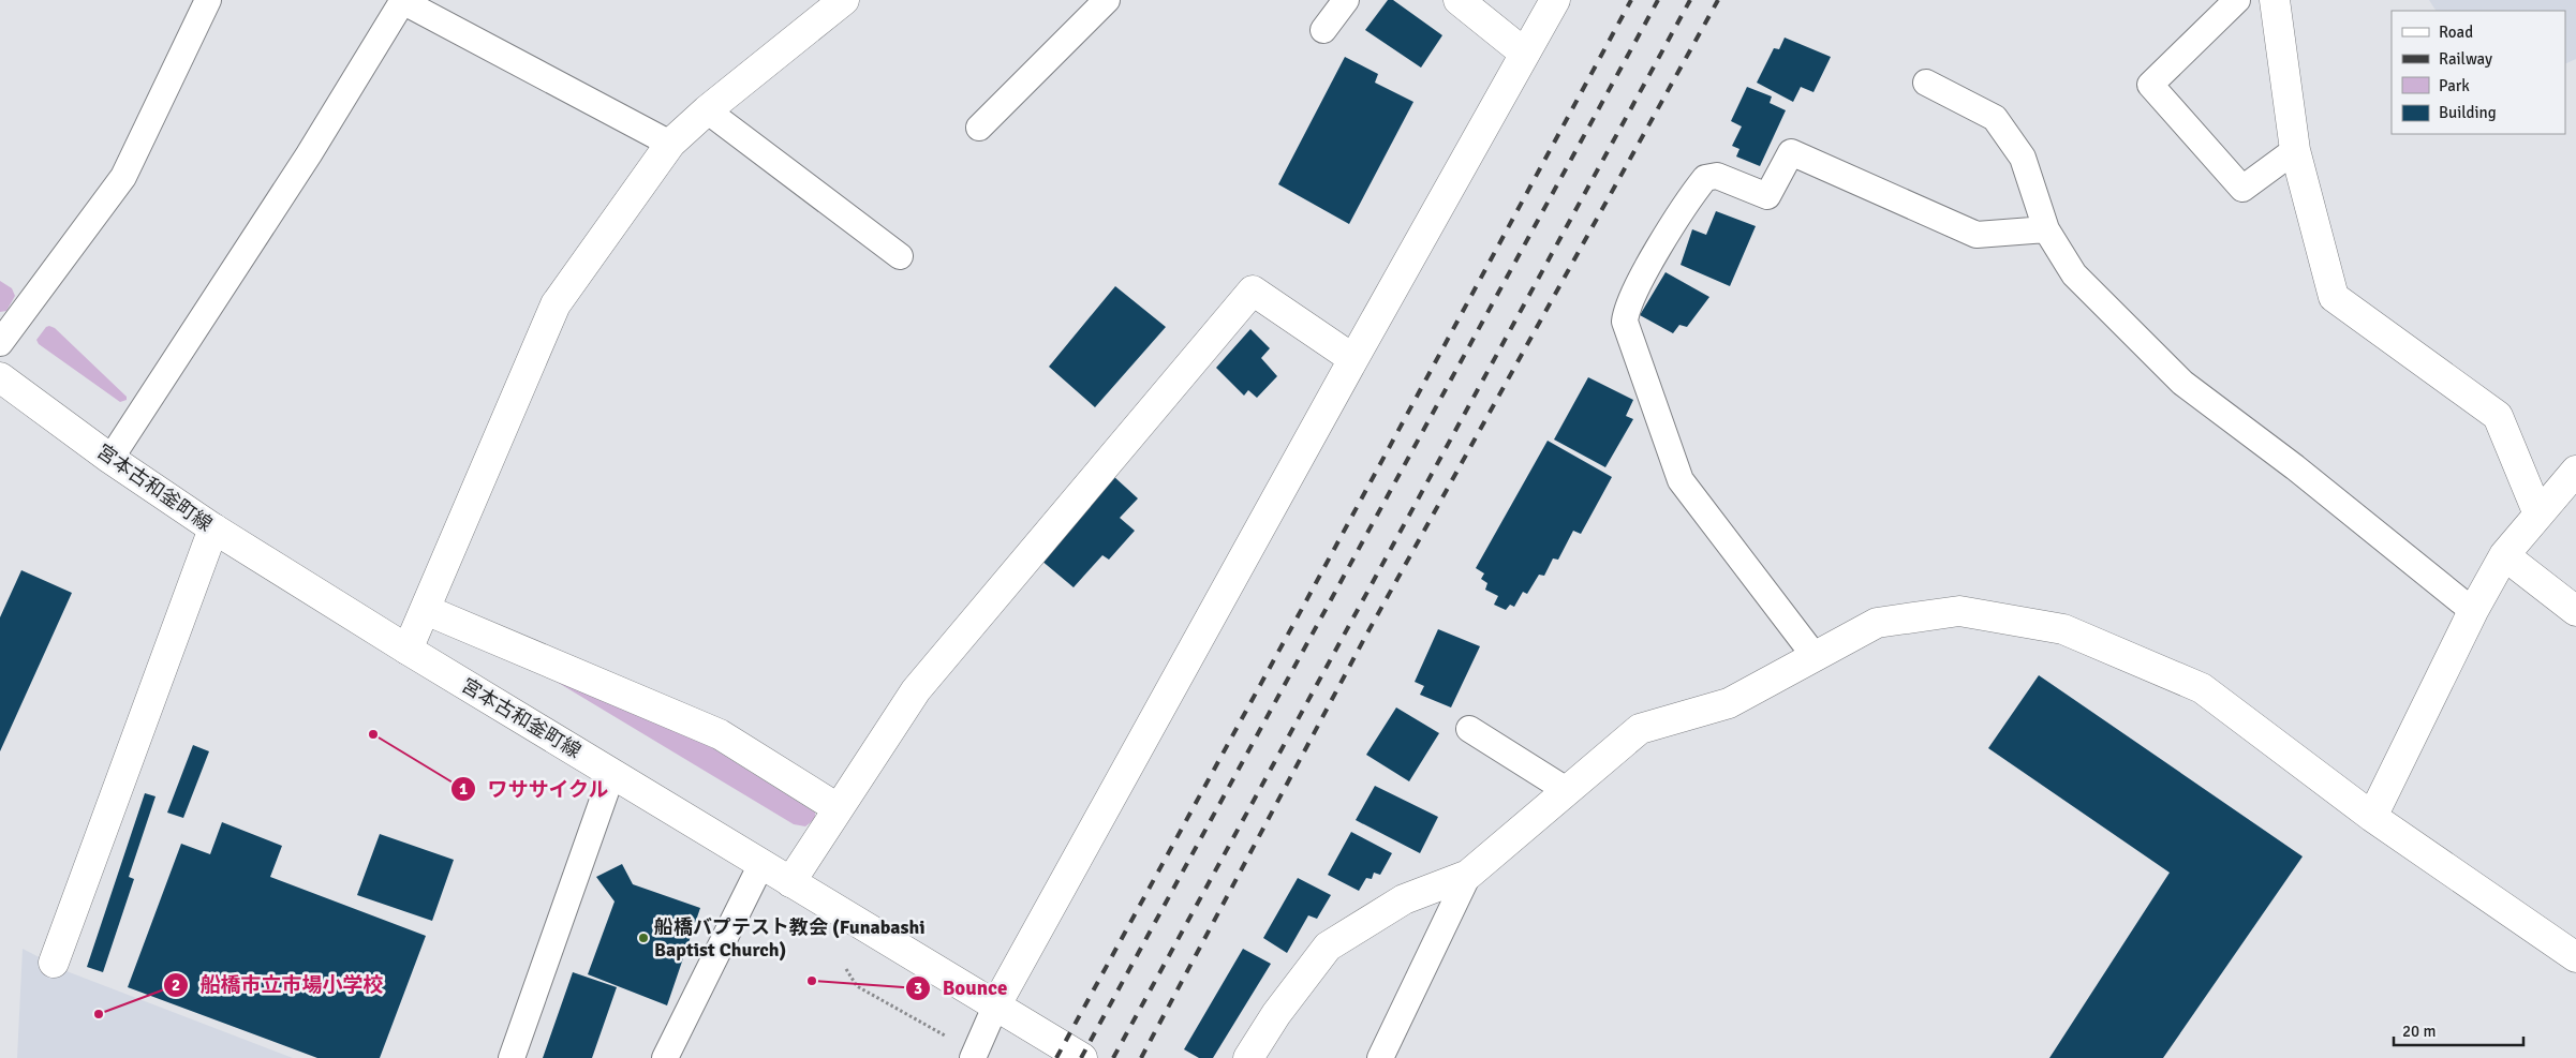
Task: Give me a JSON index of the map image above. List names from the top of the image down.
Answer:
{
  "streets": {
    "street": ["宮本古和釜町線"]
  },
  "places": [
    "ワササイクル",
    "船橋バプテスト教会 (Funabashi Baptist Church)",
    "Bounce",
    "船橋市立市場小学校"
  ],
  "legend": [
    "Road",
    "Railway",
    "Park",
    "Building"
  ],
  "scale_bar": "20 m"
}
